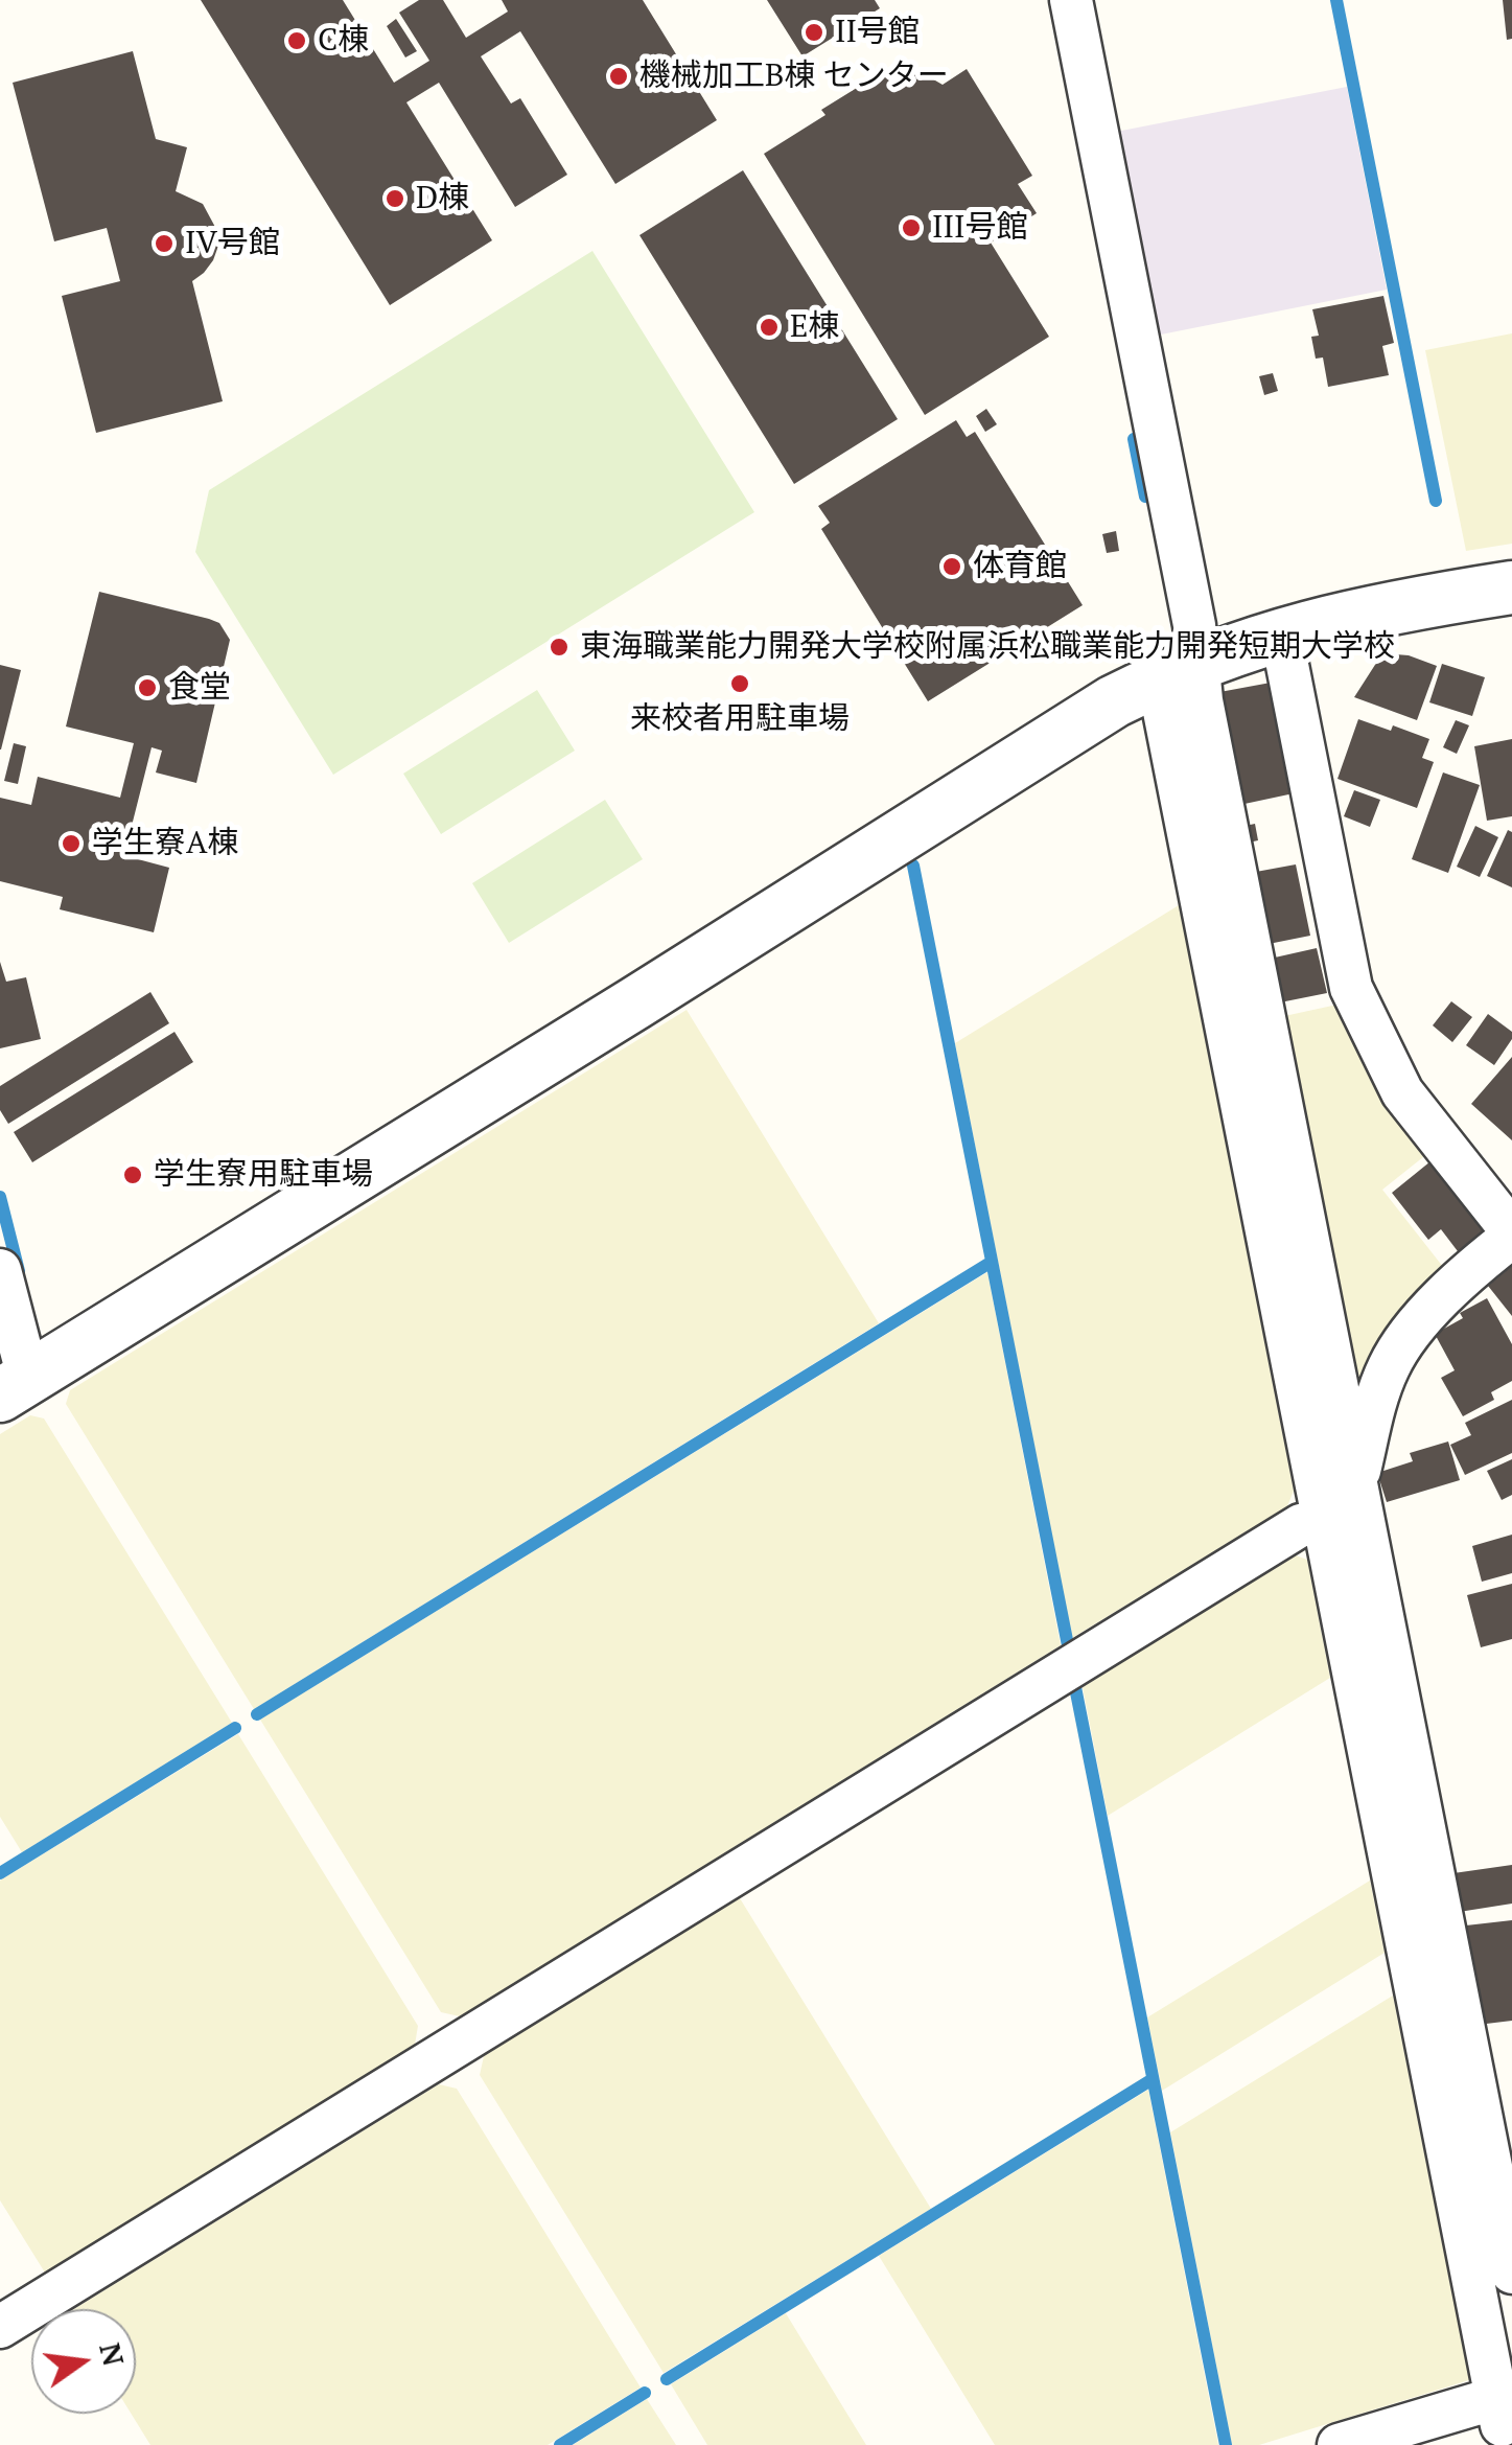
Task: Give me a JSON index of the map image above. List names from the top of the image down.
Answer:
{
  "places": [
    "II号館",
    "C棟",
    "機械加工B棟 センター",
    "D棟",
    "III号館",
    "IV号館",
    "E棟",
    "体育館",
    "東海職業能力開発大学校附属浜松職業能力開発短期大学校",
    "来校者用駐車場",
    "食堂",
    "学生寮A棟",
    "学生寮用駐車場"
  ],
  "north": "right"
}
